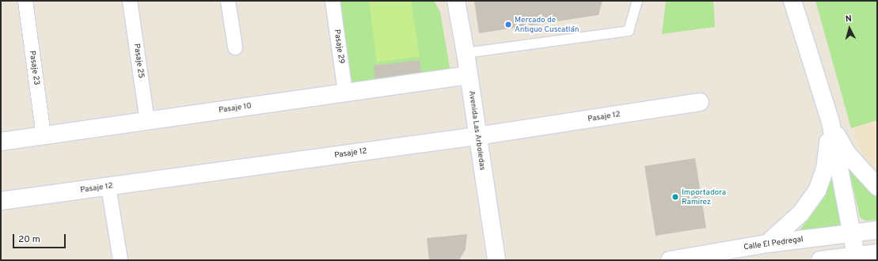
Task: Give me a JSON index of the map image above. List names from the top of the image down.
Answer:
{
  "streets": {
    "street": [
      "Pasaje 29",
      "Pasaje 25",
      "Pasaje 23",
      "Pasaje 10",
      "Pasaje 12",
      "Avenida Las Arboledas",
      "Calle El Pedregal"
    ]
  },
  "crossings": [
    ["Pasaje 29", "Pasaje 10"],
    ["Pasaje 25", "Pasaje 10"],
    ["Pasaje 23", "Pasaje 10"],
    ["Pasaje 10", "Avenida Las Arboledas"],
    ["Pasaje 12", "Avenida Las Arboledas"]
  ],
  "places": ["Mercado de Antiguo Cuscatlán", "Importadora Ramirez"],
  "scale_bar": "20 m",
  "north": "top"
}
